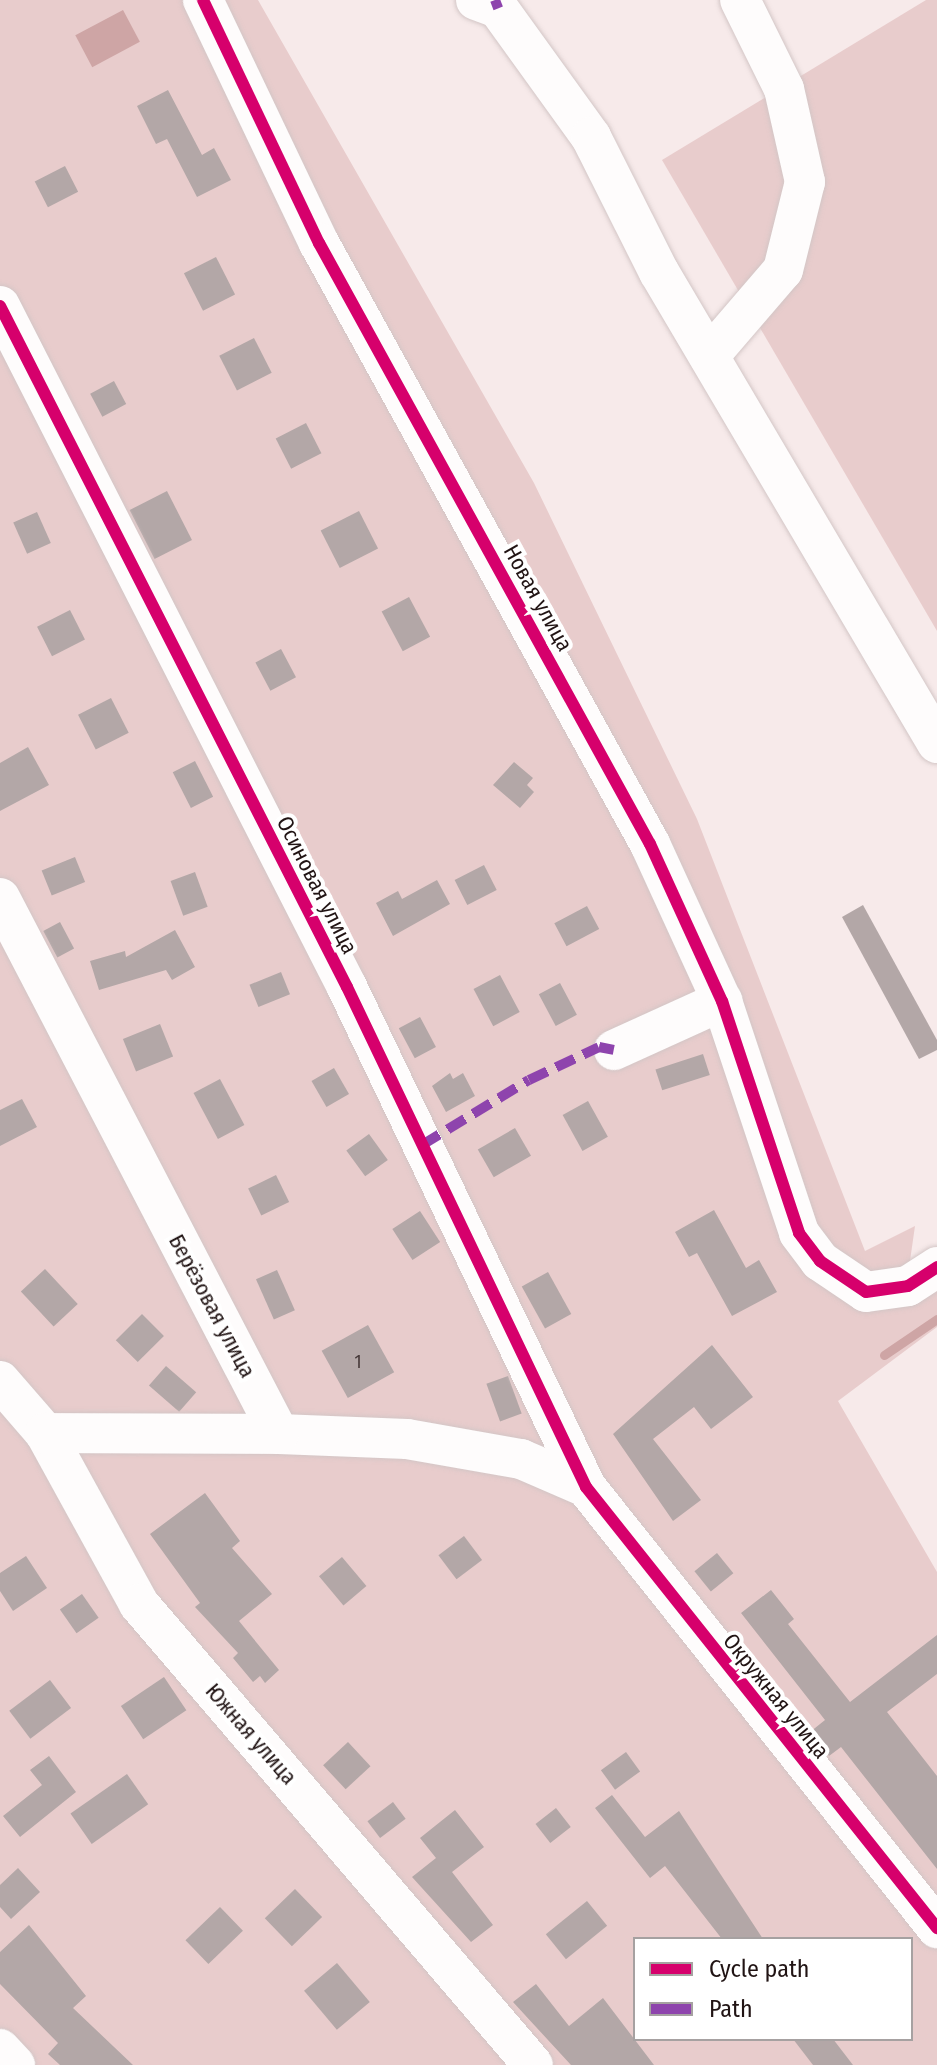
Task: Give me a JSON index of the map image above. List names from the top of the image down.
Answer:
{
  "streets": {
    "street": [
      "Новая улица",
      "Осиновая улица",
      "Берёзовая улица",
      "Окружная улица",
      "Южная улица"
    ]
  },
  "crossings": [
    ["Осиновая улица", "Окружная улица"]
  ],
  "house_numbers": ["1"],
  "legend": ["Cycle path", "Path"]
}
